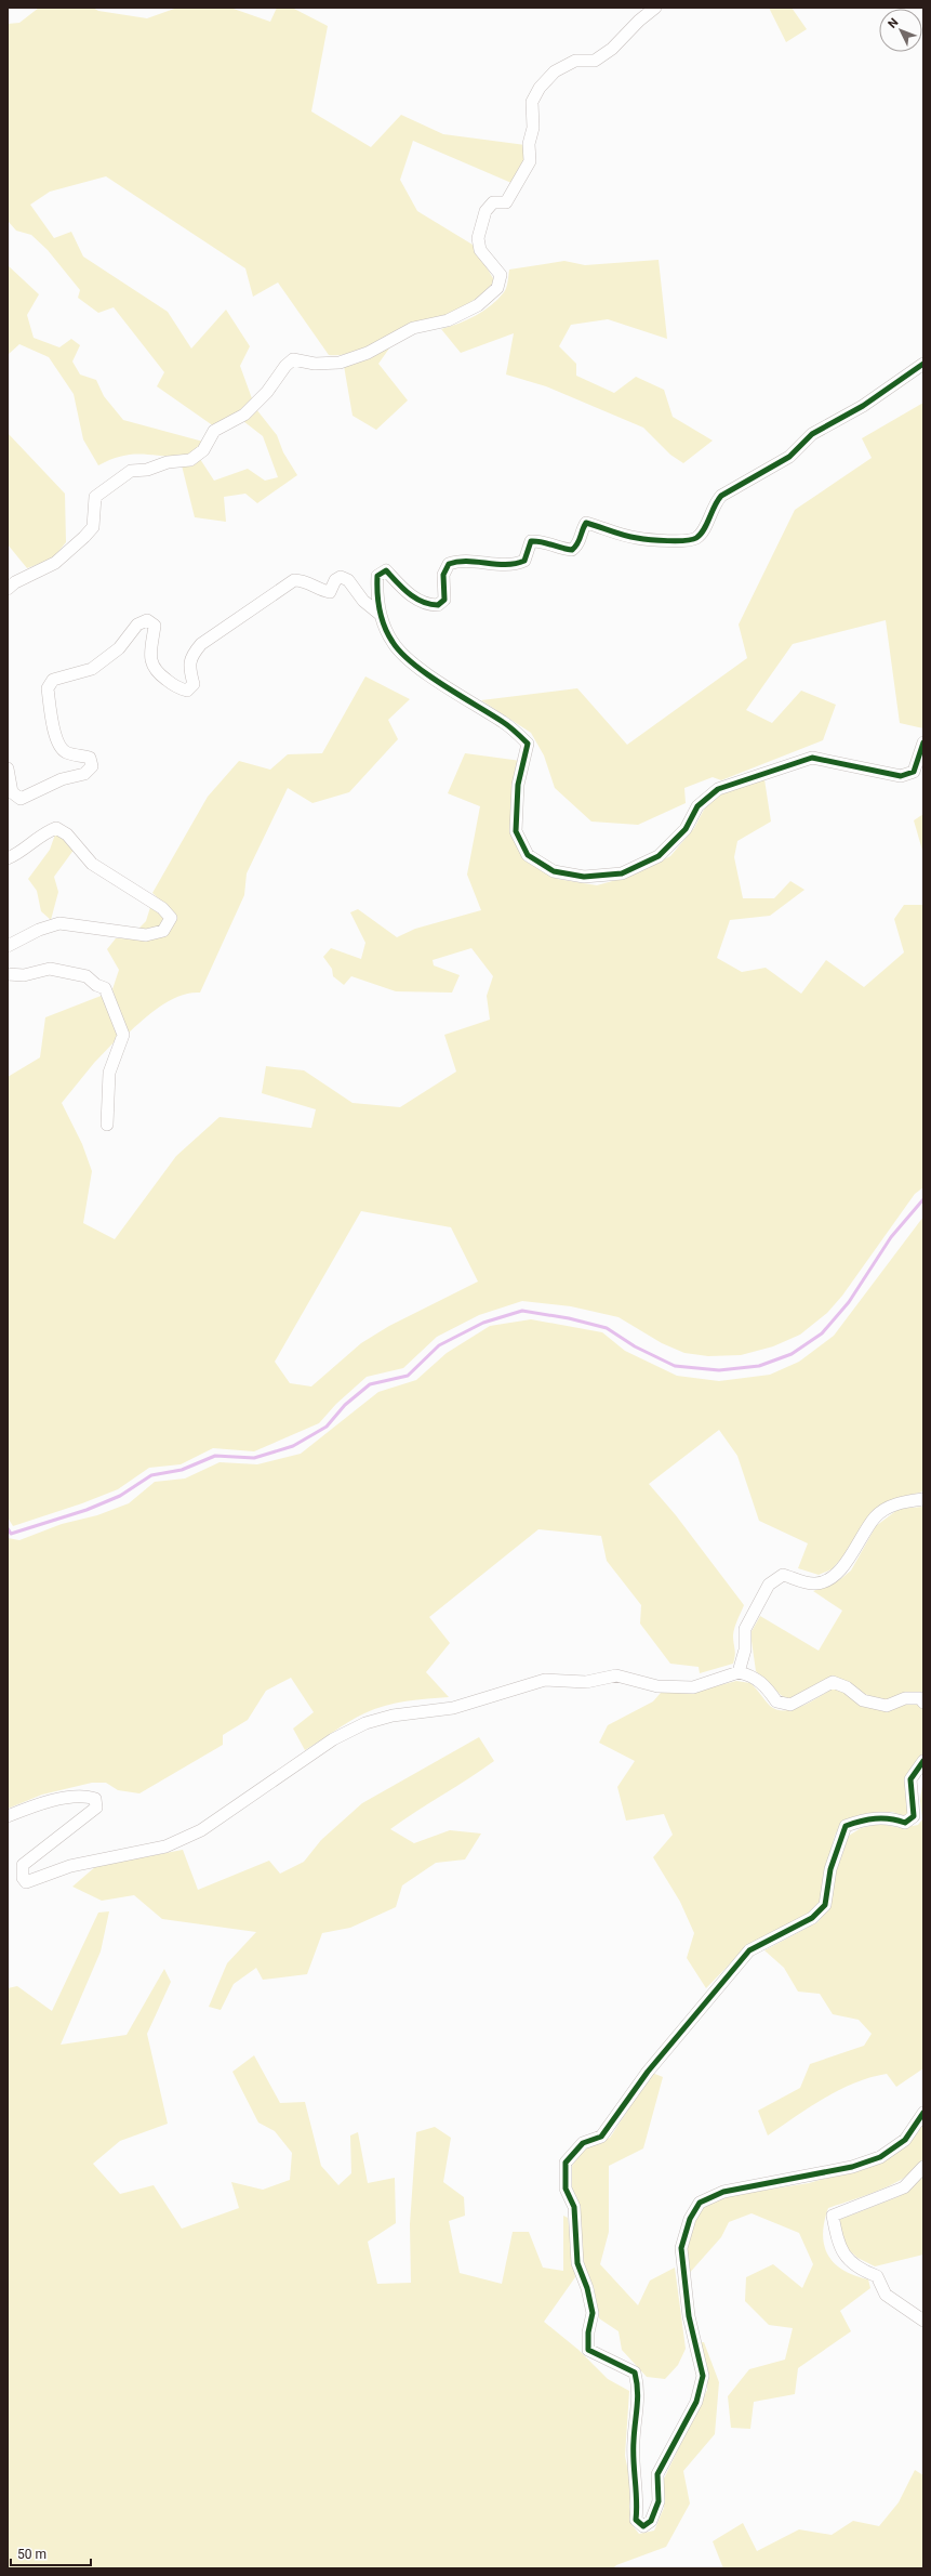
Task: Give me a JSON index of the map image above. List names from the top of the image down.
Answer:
{
  "scale_bar": "50 m",
  "north": "top left"
}
